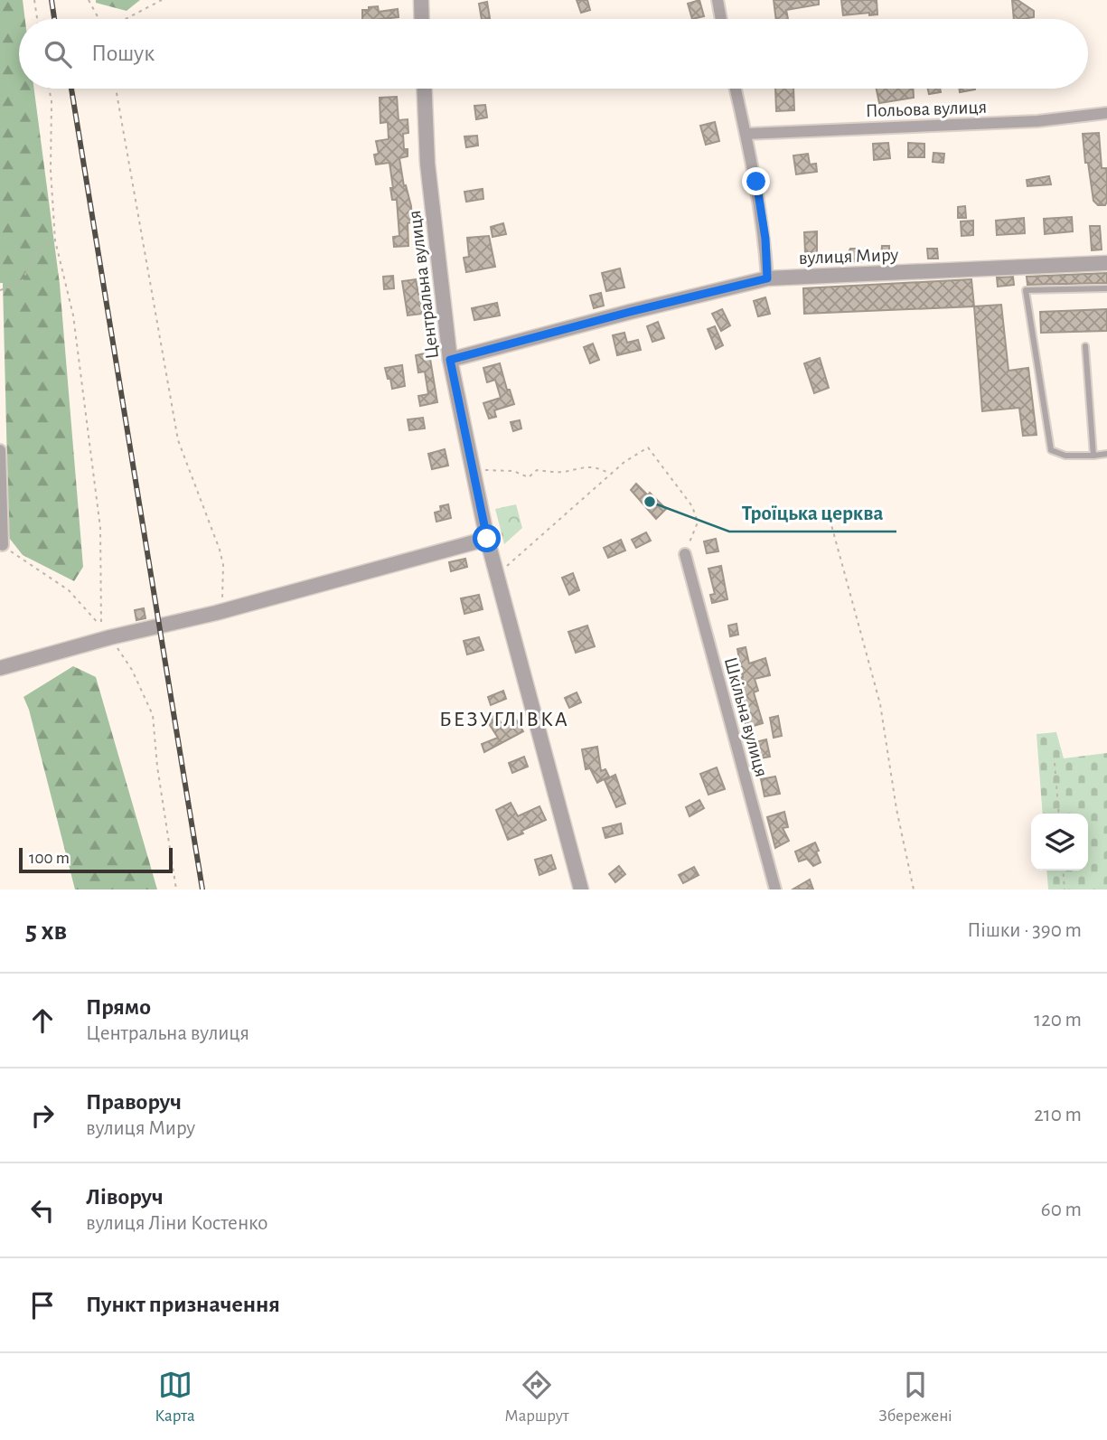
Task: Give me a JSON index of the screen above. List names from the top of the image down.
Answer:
{
  "streets": {
    "street": [
      "Польова вулиця",
      "вулиця Миру",
      "Центральна вулиця",
      "Шкільна вулиця"
    ]
  },
  "crossings": [
    ["вулиця Миру", "Центральна вулиця"]
  ],
  "districts": ["БЕЗУГЛІВКА"],
  "places": ["Троїцька церква"],
  "scale_bar": "100 m",
  "page": {
    "search": "Пошук",
    "scale": "100 m",
    "heading": ["5 хв", "Пішки · 390 m"],
    "list": [
      ["Прямо", "Центральна вулиця", "120 m"],
      ["Праворуч", "вулиця Миру", "210 m"],
      ["Ліворуч", "вулиця Ліни Костенко", "60 m"],
      "Пункт призначення"
    ],
    "nav": ["Карта", "Маршрут", "Збережені"]
  }
}
